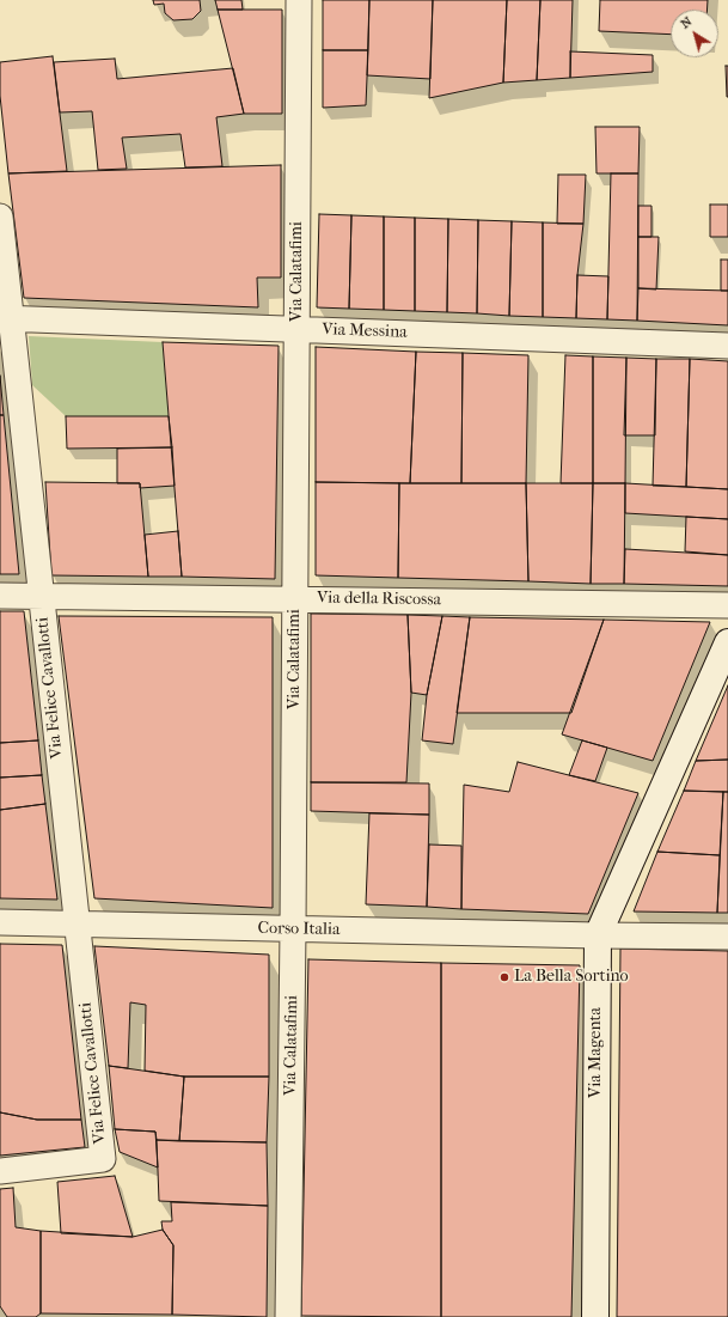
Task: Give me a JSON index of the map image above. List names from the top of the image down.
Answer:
{
  "streets": {
    "street": [
      "Via Calatafimi",
      "Via Messina",
      "Via della Riscossa",
      "Via Felice Cavallotti",
      "Corso Italia",
      "Via Magenta"
    ]
  },
  "crossings": [
    ["Via Calatafimi", "Via Messina"],
    ["Via Calatafimi", "Via della Riscossa"],
    ["Via Calatafimi", "Corso Italia"],
    ["Via Messina", "Via Felice Cavallotti"],
    ["Via della Riscossa", "Via Felice Cavallotti"],
    ["Via Felice Cavallotti", "Corso Italia"],
    ["Corso Italia", "Via Magenta"]
  ],
  "places": ["La Bella Sortino"],
  "north": "top left"
}
